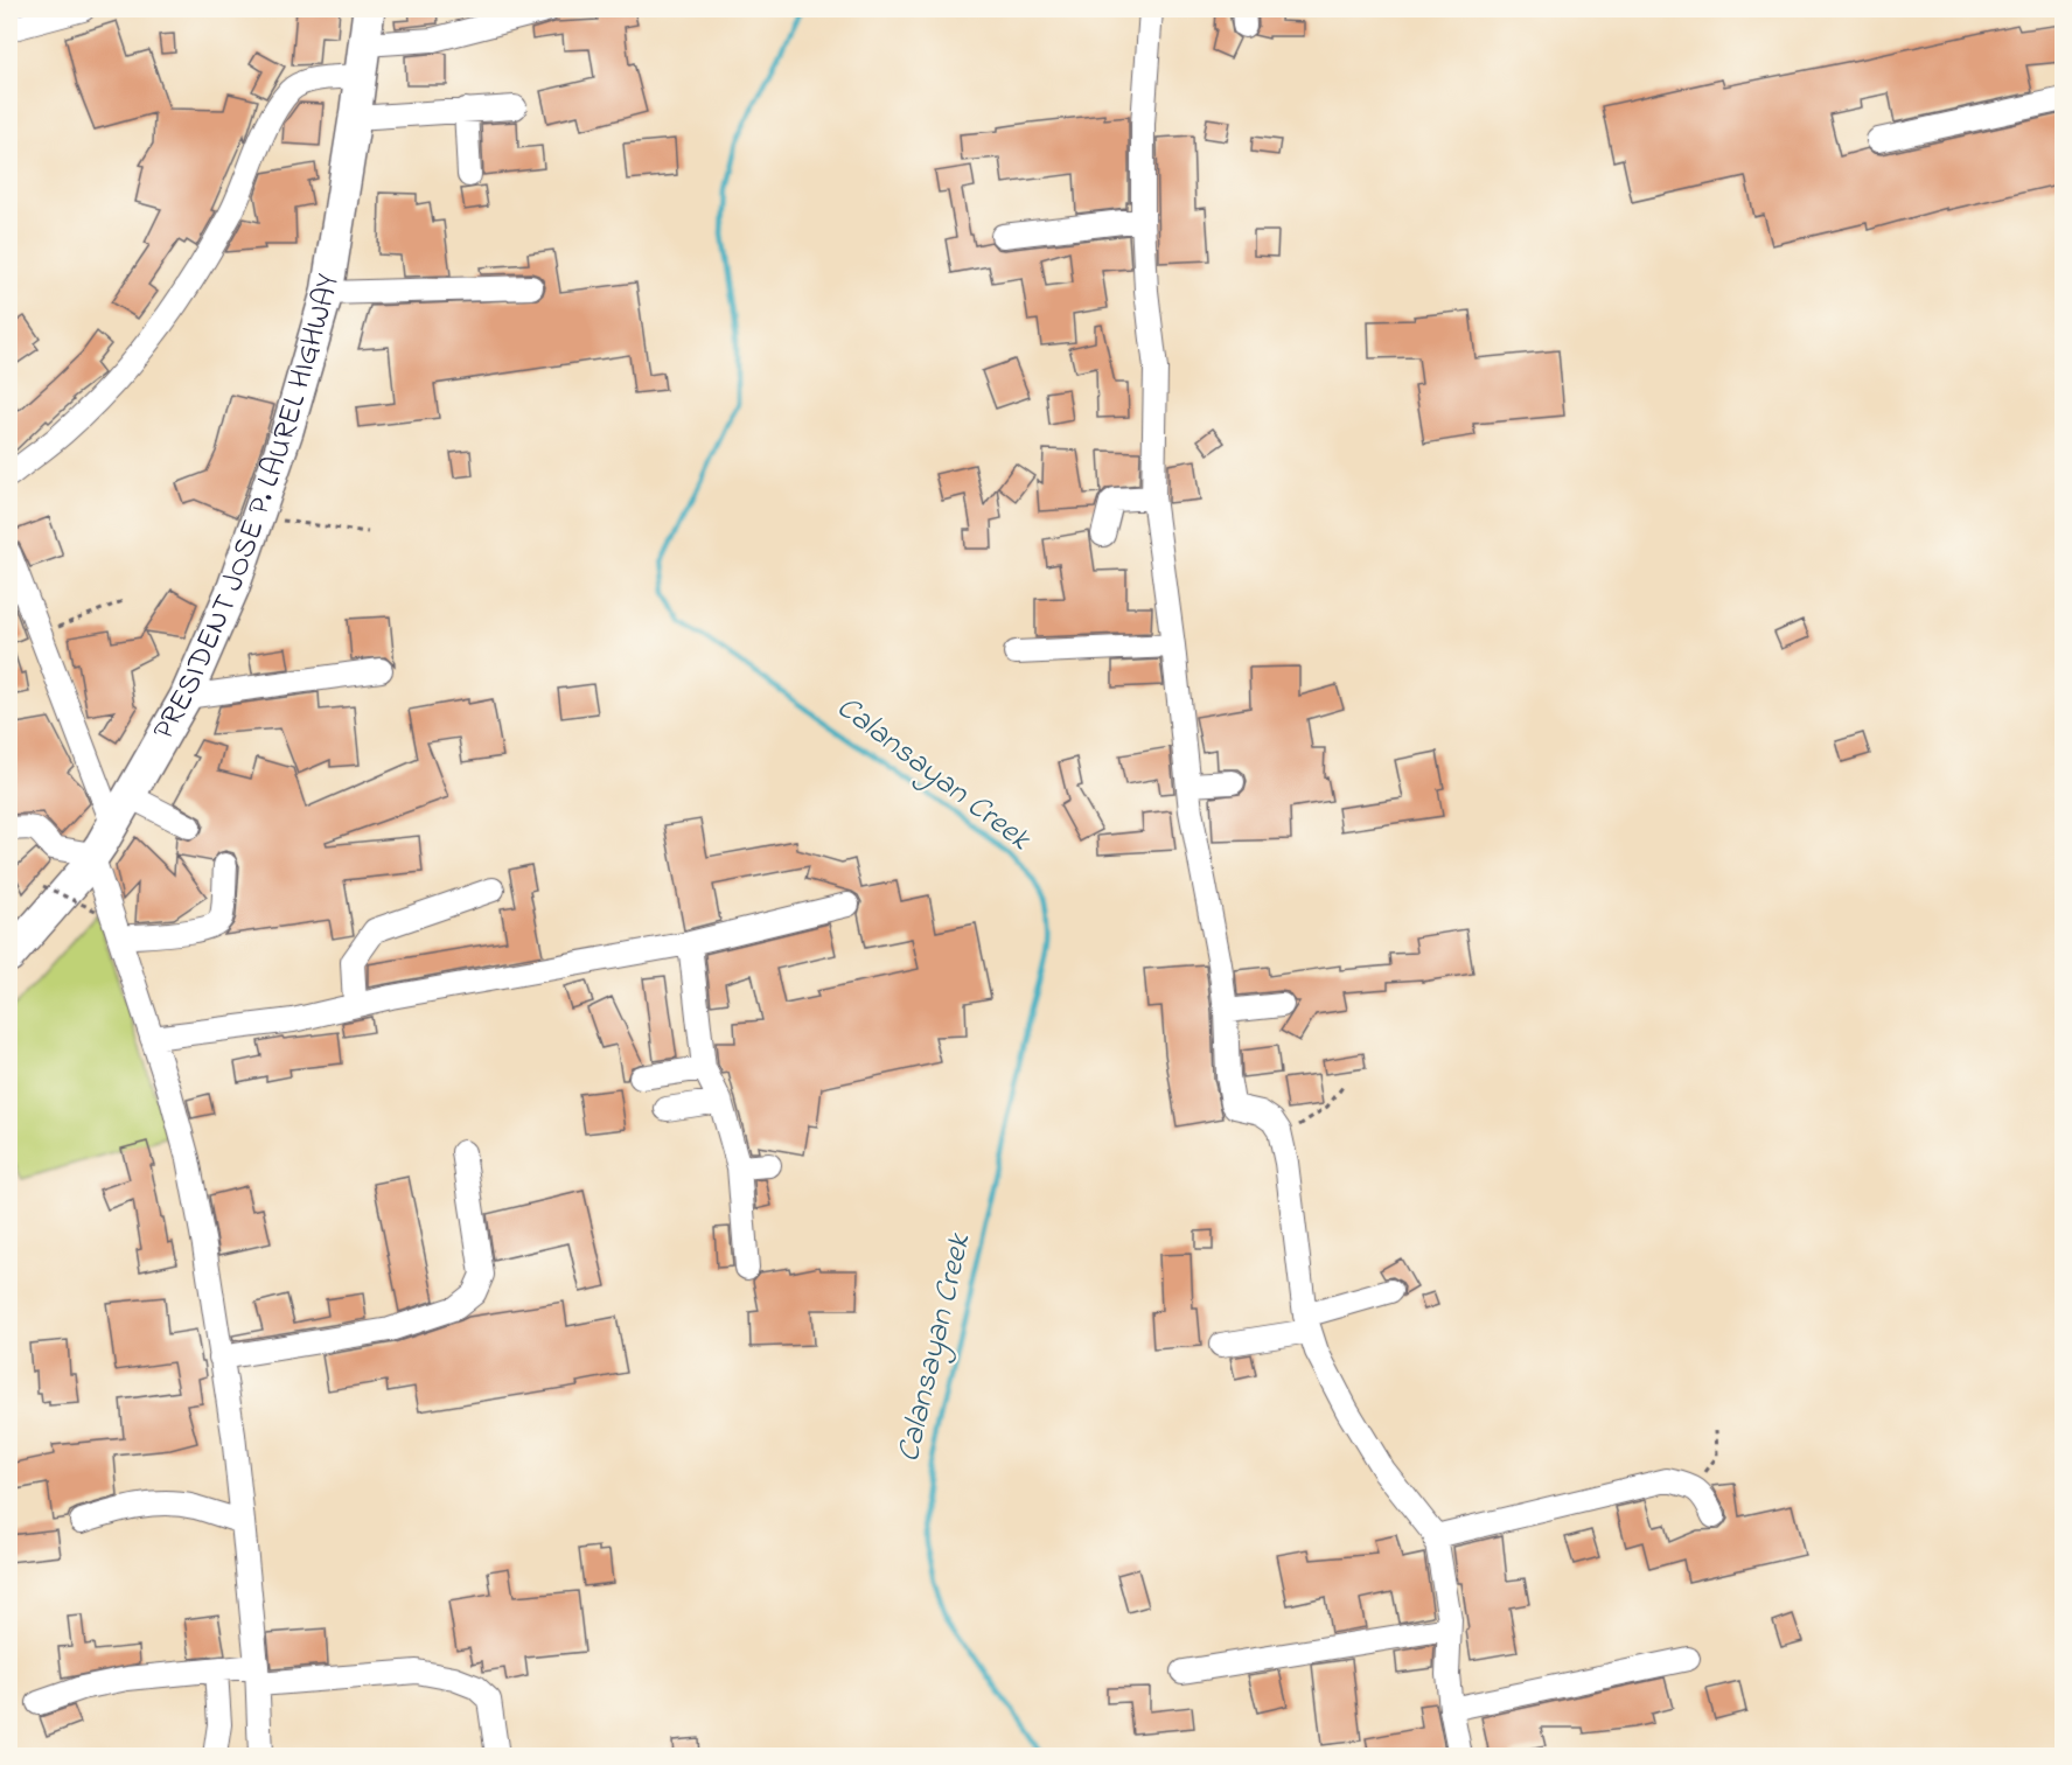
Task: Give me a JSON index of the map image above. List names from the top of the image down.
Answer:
{
  "streets": {
    "highway": ["PRESIDENT JOSE P. LAUREL HIGHWAY"]
  },
  "water": ["Calansayan Creek"]
}
